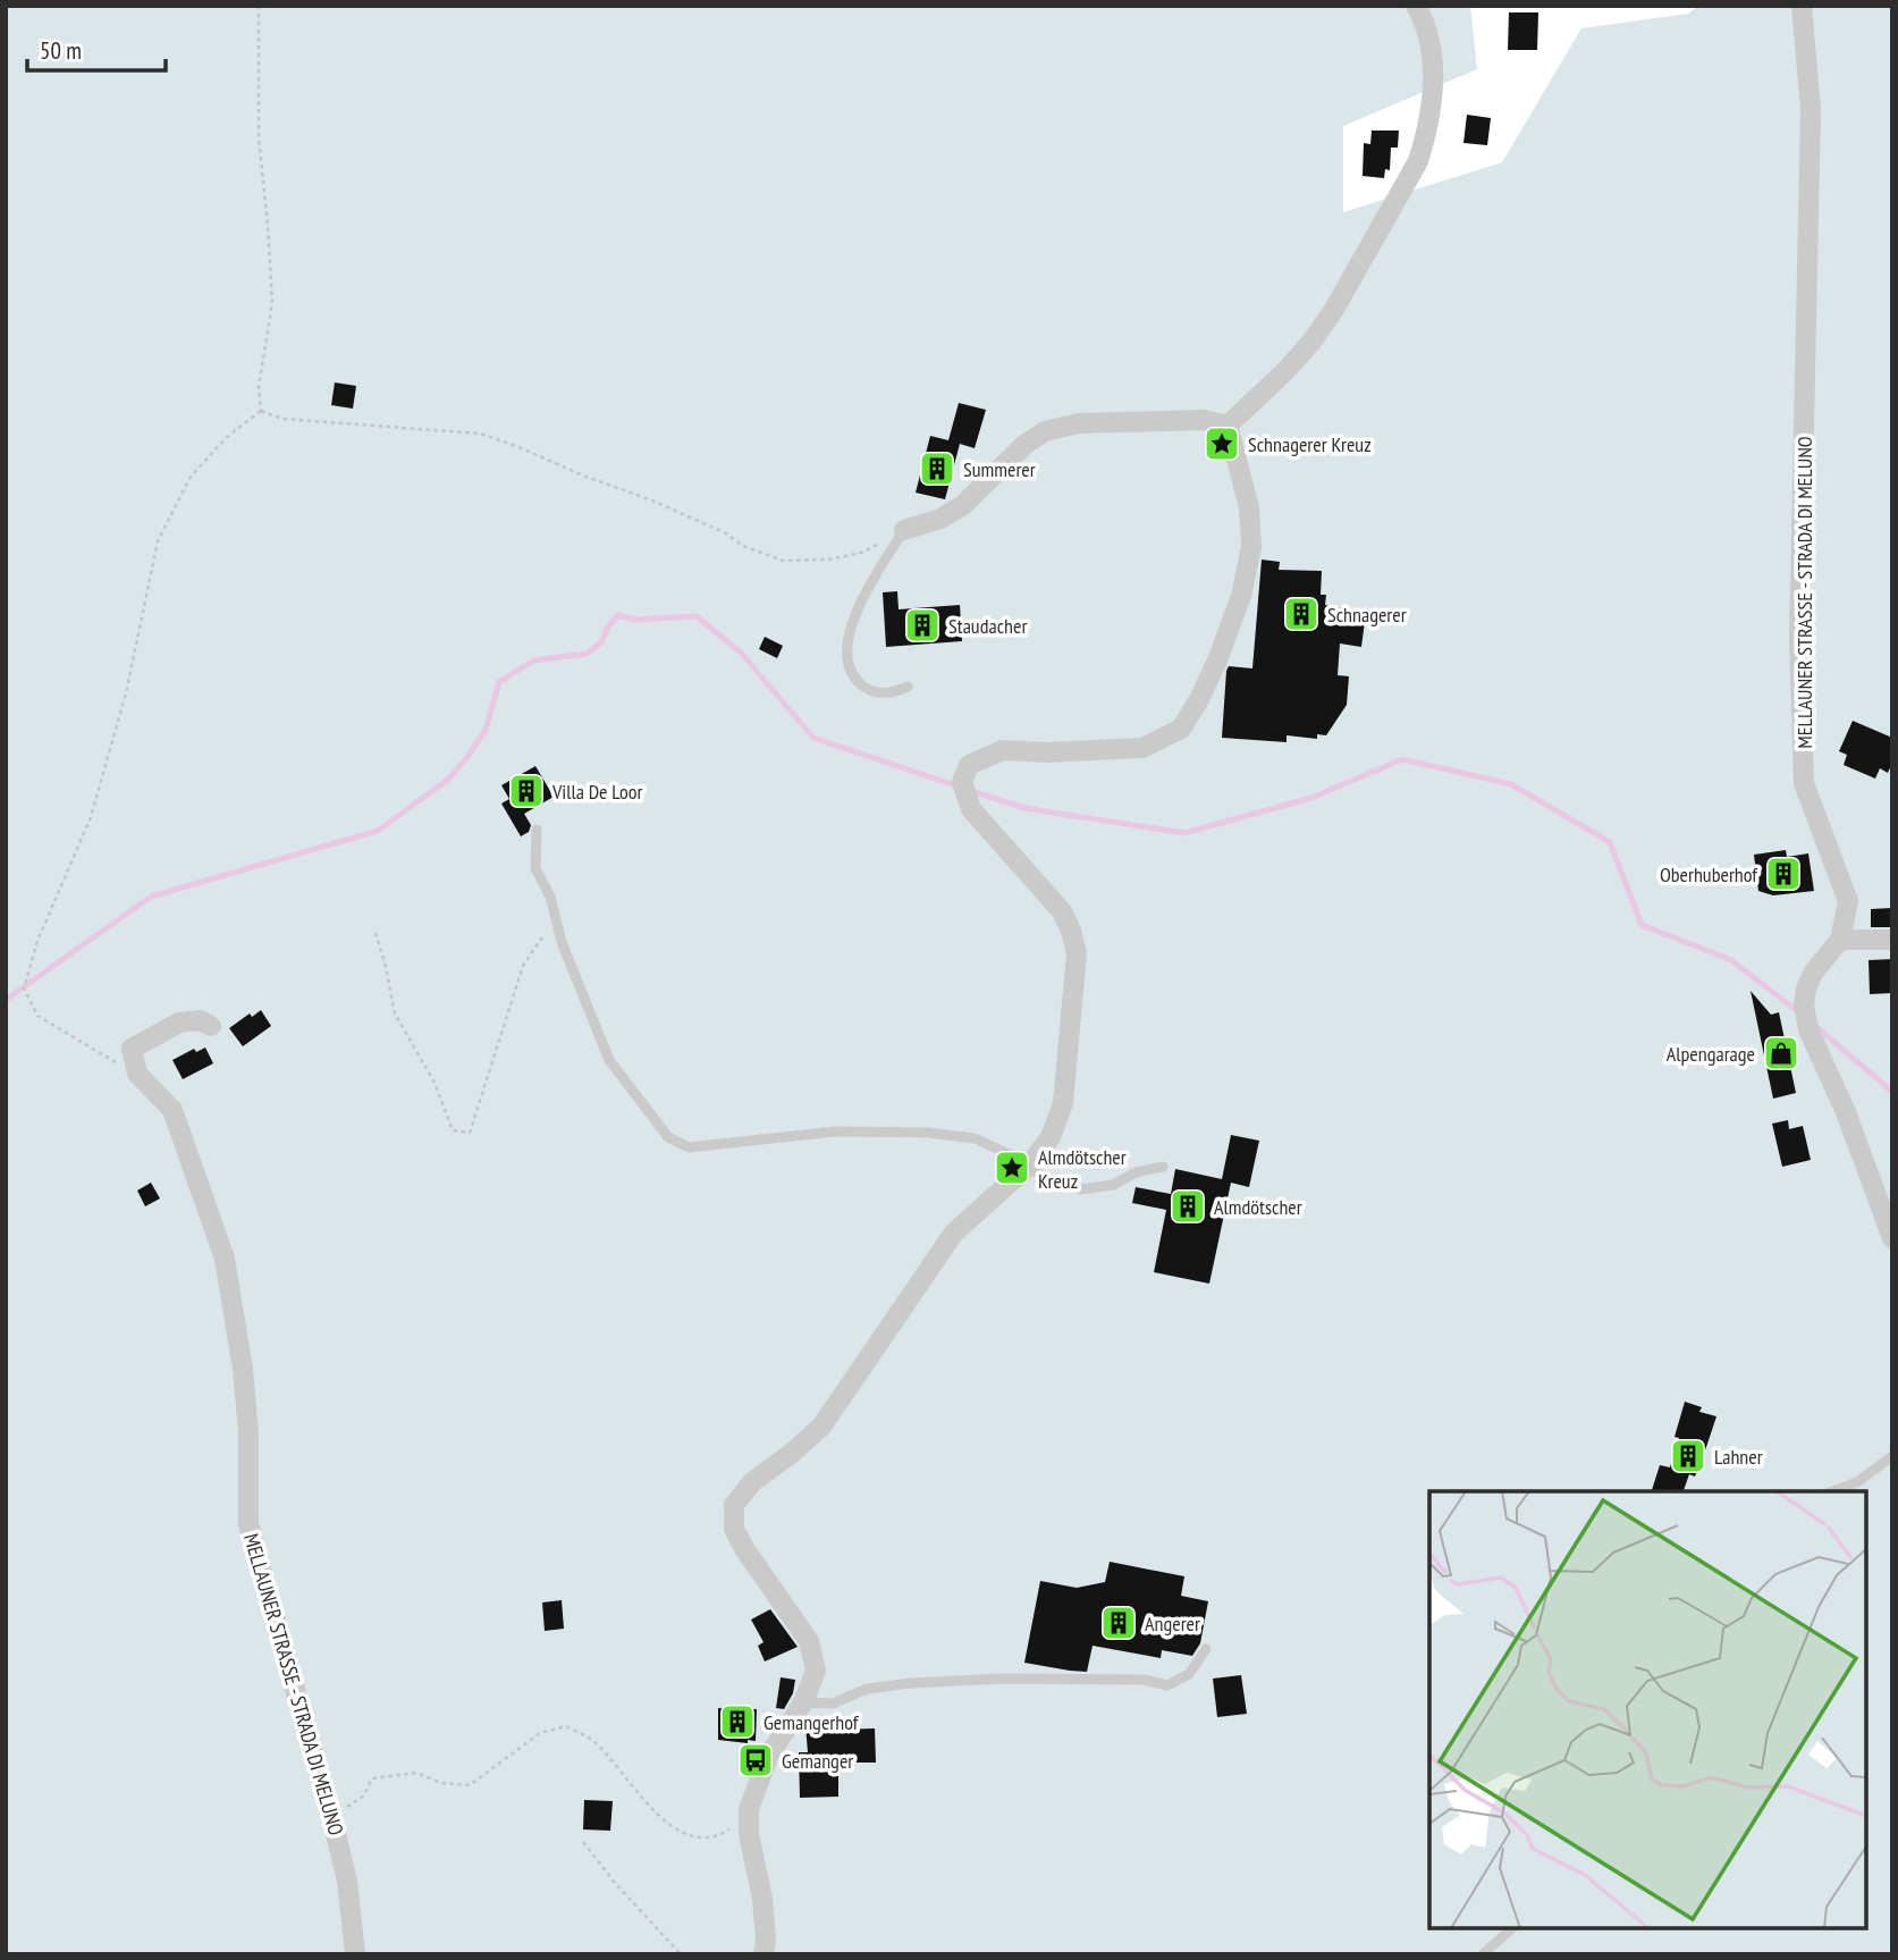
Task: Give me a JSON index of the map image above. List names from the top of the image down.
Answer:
{
  "streets": {
    "street": ["MELLAUNER STRASSE - STRADA DI MELUNO"]
  },
  "places": {
    "place": ["Schnagerer Kreuz", "Almdötscher Kreuz"],
    "building": [
      "Summerer",
      "Schnagerer",
      "Staudacher",
      "Villa De Loor",
      "Oberhuberhof",
      "Almdötscher",
      "Lahner",
      "Angerer",
      "Gemangerhof"
    ],
    "shop": ["Alpengarage"],
    "bus stop": ["Gemanger"]
  },
  "scale_bar": "50 m"
}
